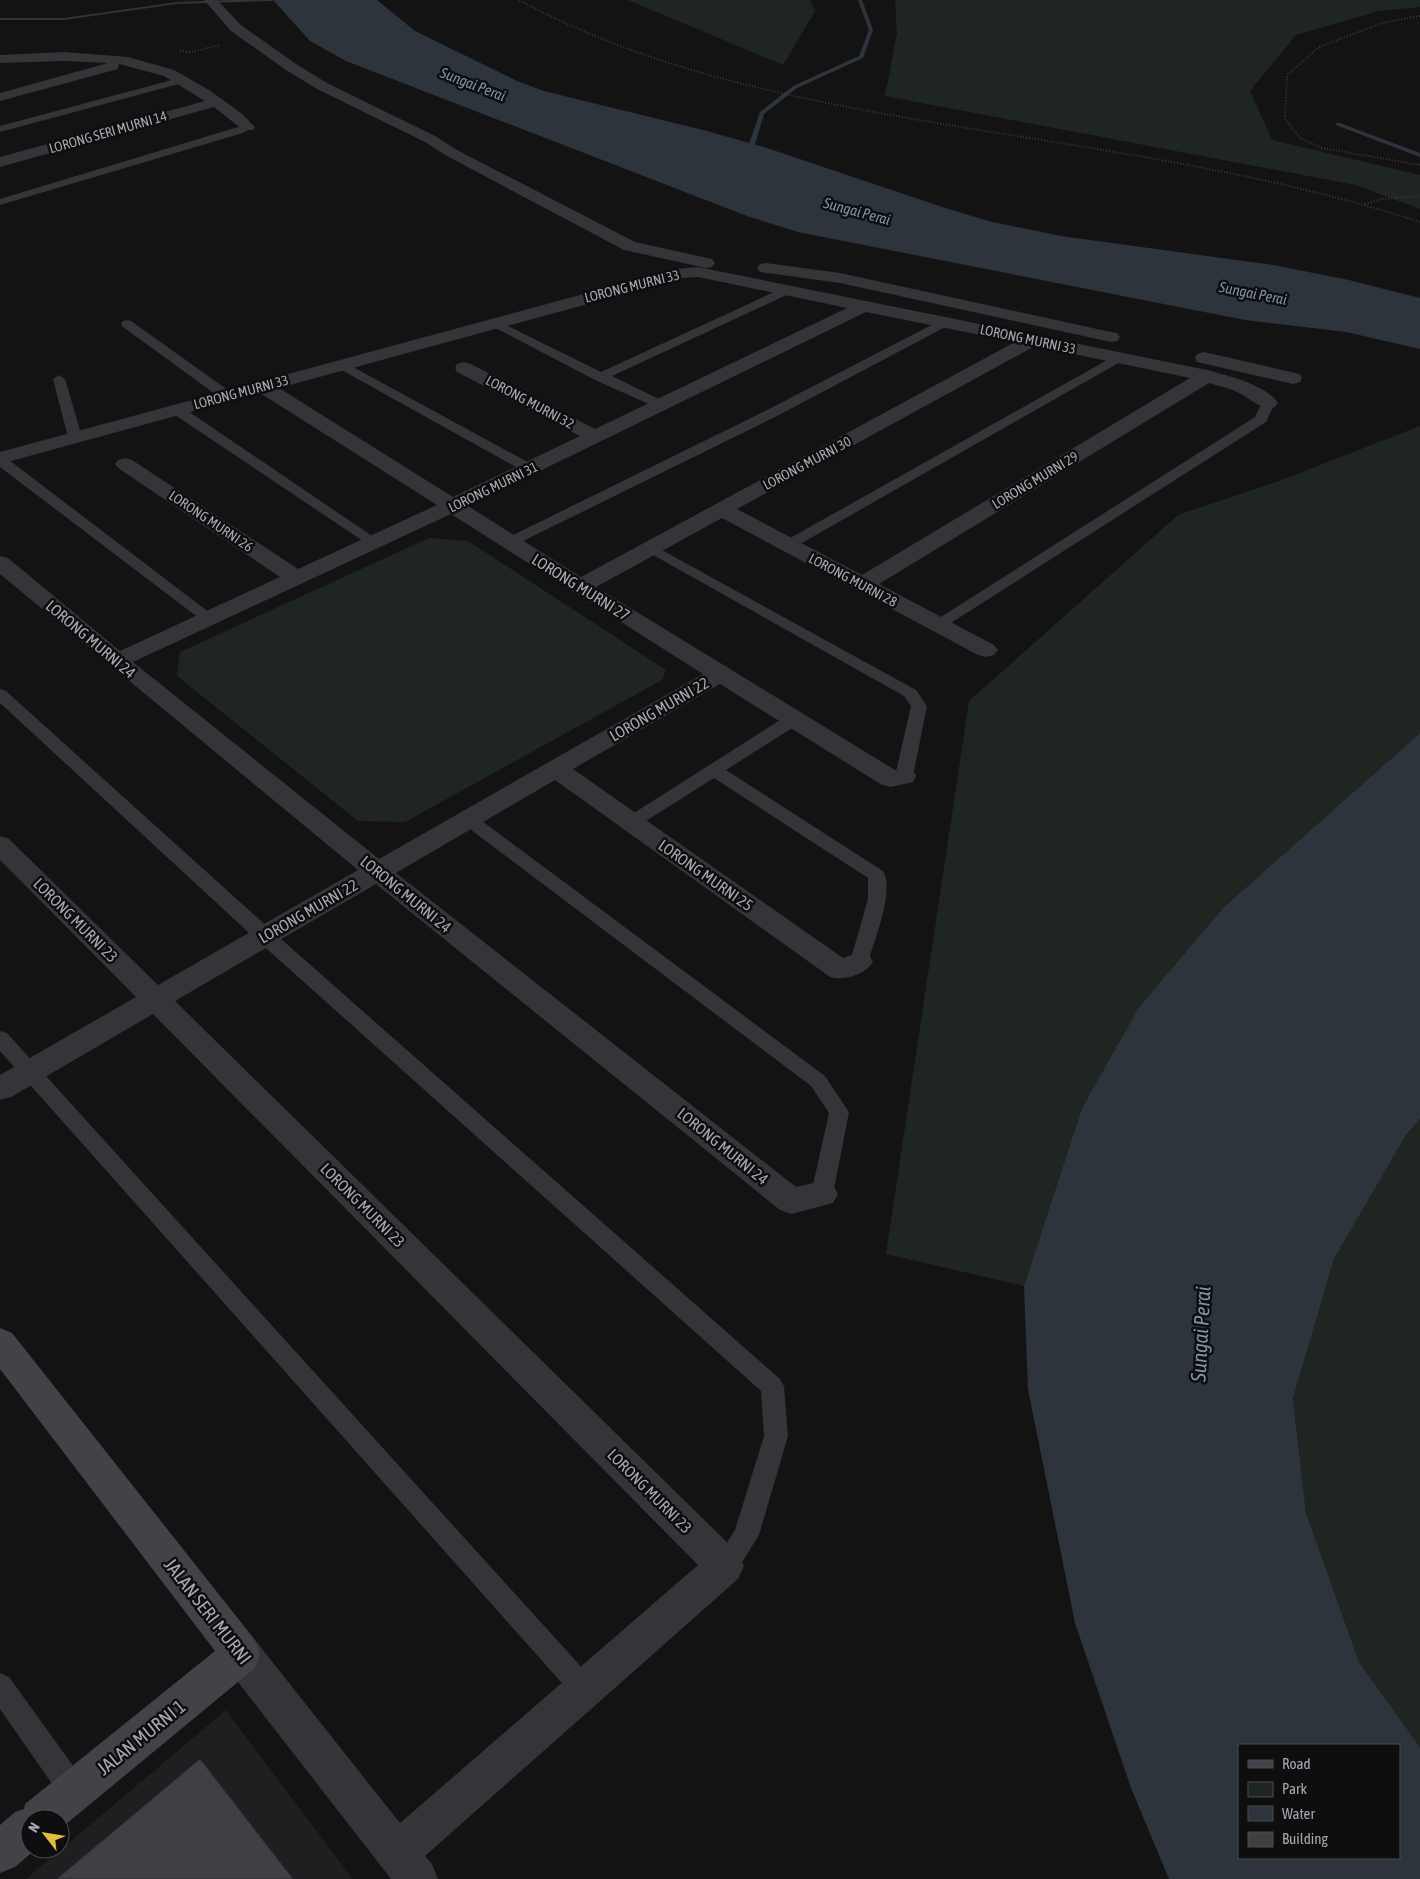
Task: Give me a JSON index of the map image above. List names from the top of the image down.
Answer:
{
  "streets": {
    "street": [
      "LORONG SERI MURNI 14",
      "LORONG MURNI 33",
      "LORONG MURNI 32",
      "LORONG MURNI 30",
      "LORONG MURNI 29",
      "LORONG MURNI 31",
      "LORONG MURNI 26",
      "LORONG MURNI 28",
      "LORONG MURNI 27",
      "LORONG MURNI 24",
      "LORONG MURNI 22",
      "LORONG MURNI 25",
      "LORONG MURNI 23",
      "JALAN SERI MURNI",
      "JALAN MURNI 1"
    ]
  },
  "crossings": [
    ["LORONG MURNI 33", "LORONG MURNI 30"],
    ["LORONG MURNI 33", "LORONG MURNI 29"],
    ["LORONG MURNI 33", "LORONG MURNI 31"],
    ["LORONG MURNI 33", "LORONG MURNI 27"],
    ["LORONG MURNI 32", "LORONG MURNI 31"],
    ["LORONG MURNI 30", "LORONG MURNI 28"],
    ["LORONG MURNI 30", "LORONG MURNI 27"],
    ["LORONG MURNI 29", "LORONG MURNI 28"],
    ["LORONG MURNI 31", "LORONG MURNI 26"],
    ["LORONG MURNI 31", "LORONG MURNI 27"],
    ["LORONG MURNI 31", "LORONG MURNI 24"],
    ["LORONG MURNI 27", "LORONG MURNI 22"],
    ["LORONG MURNI 24", "LORONG MURNI 22"],
    ["LORONG MURNI 22", "LORONG MURNI 25"],
    ["LORONG MURNI 22", "LORONG MURNI 23"],
    ["JALAN SERI MURNI", "JALAN MURNI 1"]
  ],
  "water": ["Sungai Perai"],
  "legend": [
    "Road",
    "Park",
    "Water",
    "Building"
  ],
  "north": "top left"
}
